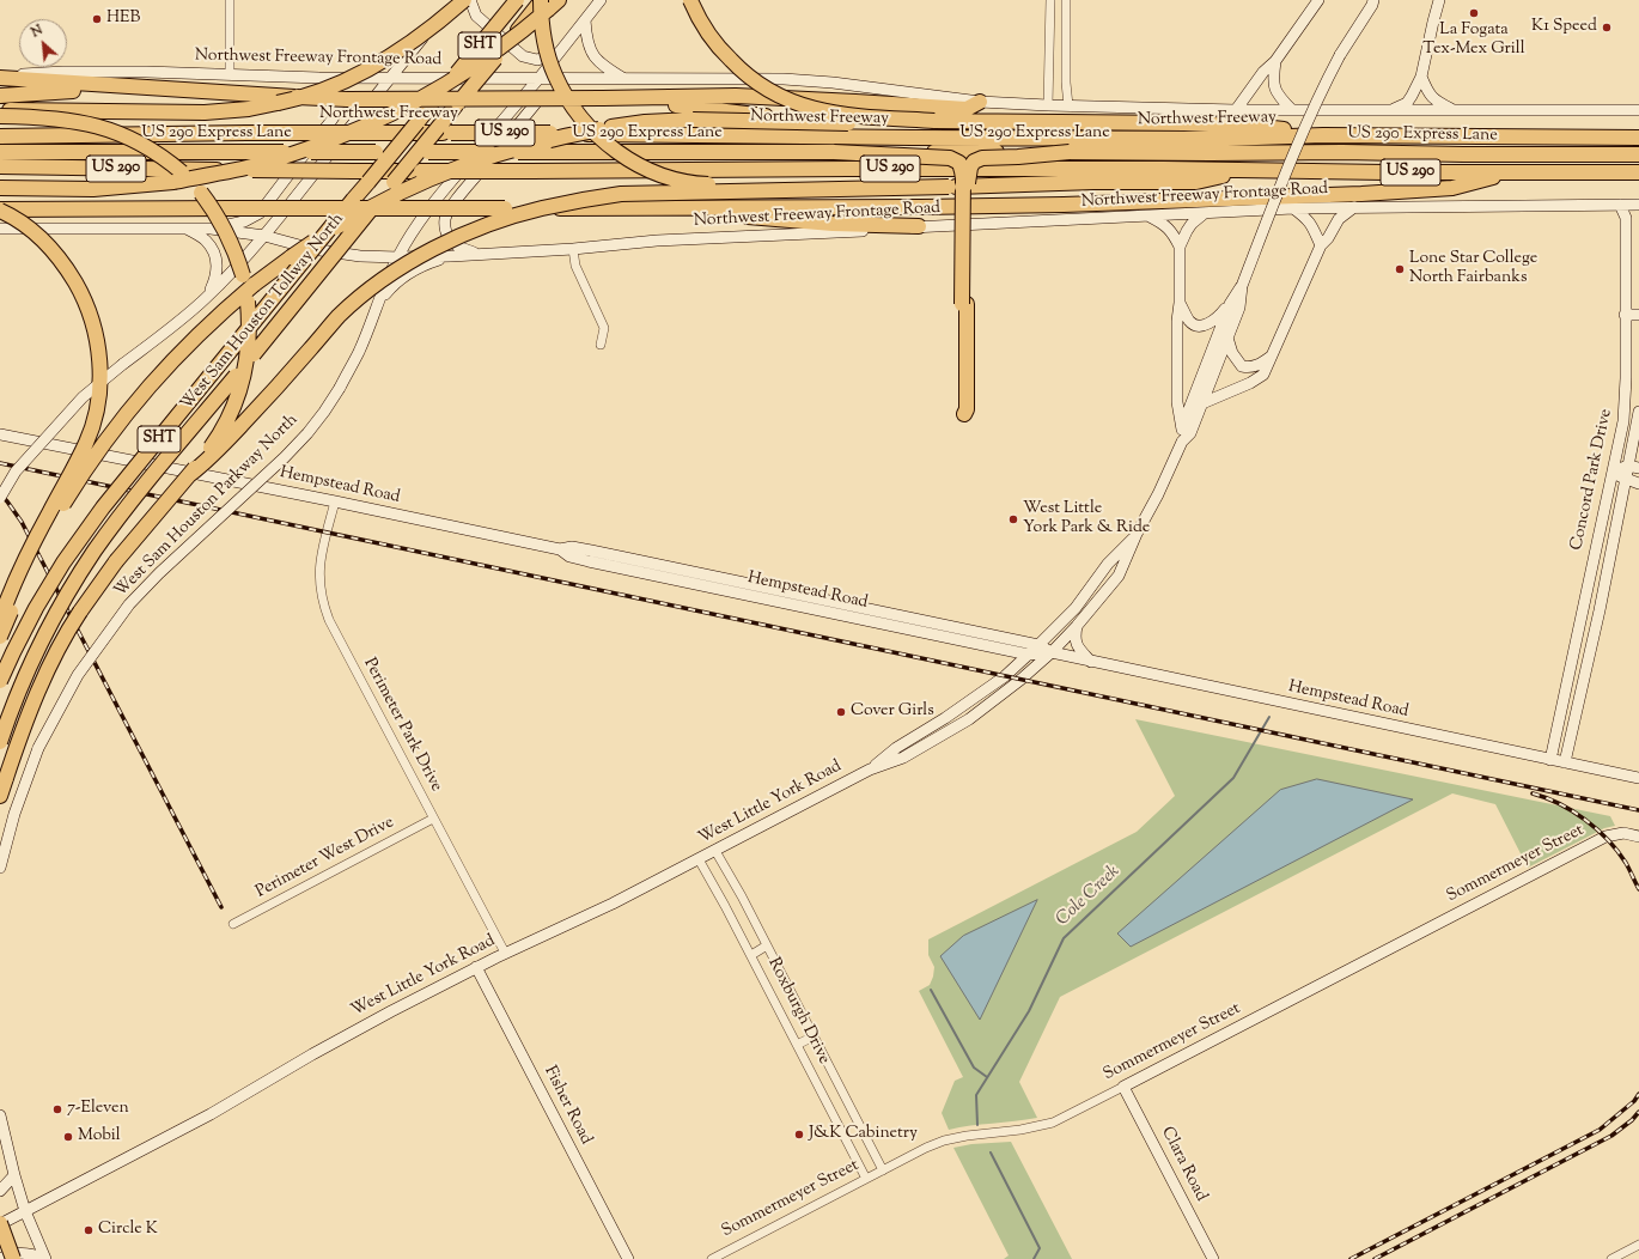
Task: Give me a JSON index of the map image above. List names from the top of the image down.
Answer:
{
  "streets": {
    "highway": [
      "SHT",
      "Northwest Freeway",
      "US 290",
      "US 290 Express Lane",
      "West Sam Houston Tollway North"
    ],
    "main road": [
      "Northwest Freeway Frontage Road",
      "Concord Park Drive",
      "Hempstead Road",
      "West Sam Houston Parkway North",
      "West Little York Road",
      "Sommermeyer Street",
      "Fisher Road",
      "Clara Road"
    ],
    "street": ["Perimeter Park Drive", "Perimeter West Drive", "Roxburgh Drive"]
  },
  "crossings": [
    ["Northwest Freeway Frontage Road", "Concord Park Drive"],
    ["Northwest Freeway Frontage Road", "West Sam Houston Parkway North"],
    ["Concord Park Drive", "Hempstead Road"],
    ["Hempstead Road", "Perimeter Park Drive"],
    ["Hempstead Road", "West Little York Road"],
    ["Perimeter Park Drive", "West Little York Road"],
    ["Perimeter Park Drive", "Perimeter West Drive"],
    ["West Little York Road", "Roxburgh Drive"],
    ["West Little York Road", "Fisher Road"],
    ["Sommermeyer Street", "Roxburgh Drive"],
    ["Sommermeyer Street", "Clara Road"]
  ],
  "water": ["Cole Creek"],
  "places": [
    "La Fogata Tex-Mex Grill",
    "HEB",
    "K1 Speed",
    "Lone Star College North Fairbanks",
    "West Little York Park & Ride",
    "Cover Girls",
    "7-Eleven",
    "J&K Cabinetry",
    "Mobil",
    "Circle K"
  ],
  "north": "top left"
}
